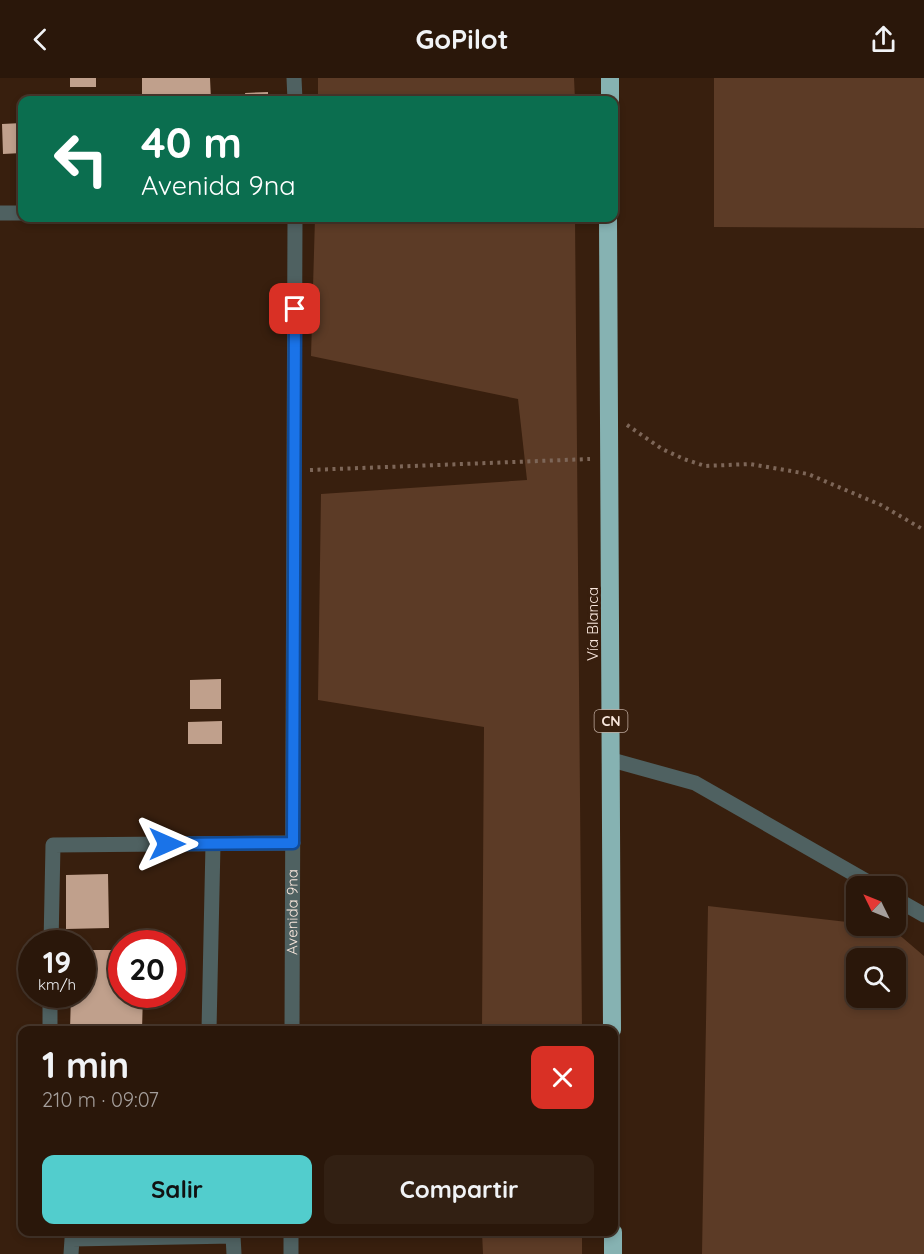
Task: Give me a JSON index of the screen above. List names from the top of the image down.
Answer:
{
  "streets": {
    "highway": ["Vía Blanca", "CN"],
    "street": ["Avenida 9na"]
  },
  "north": "top left",
  "page": {
    "header": "GoPilot",
    "turn": ["40 m", "Avenida 9na"],
    "speed": "19 km/h",
    "limit": "20",
    "heading": ["1 min", "210 m · 09:07"],
    "buttons": ["Salir", "Compartir"]
  }
}
